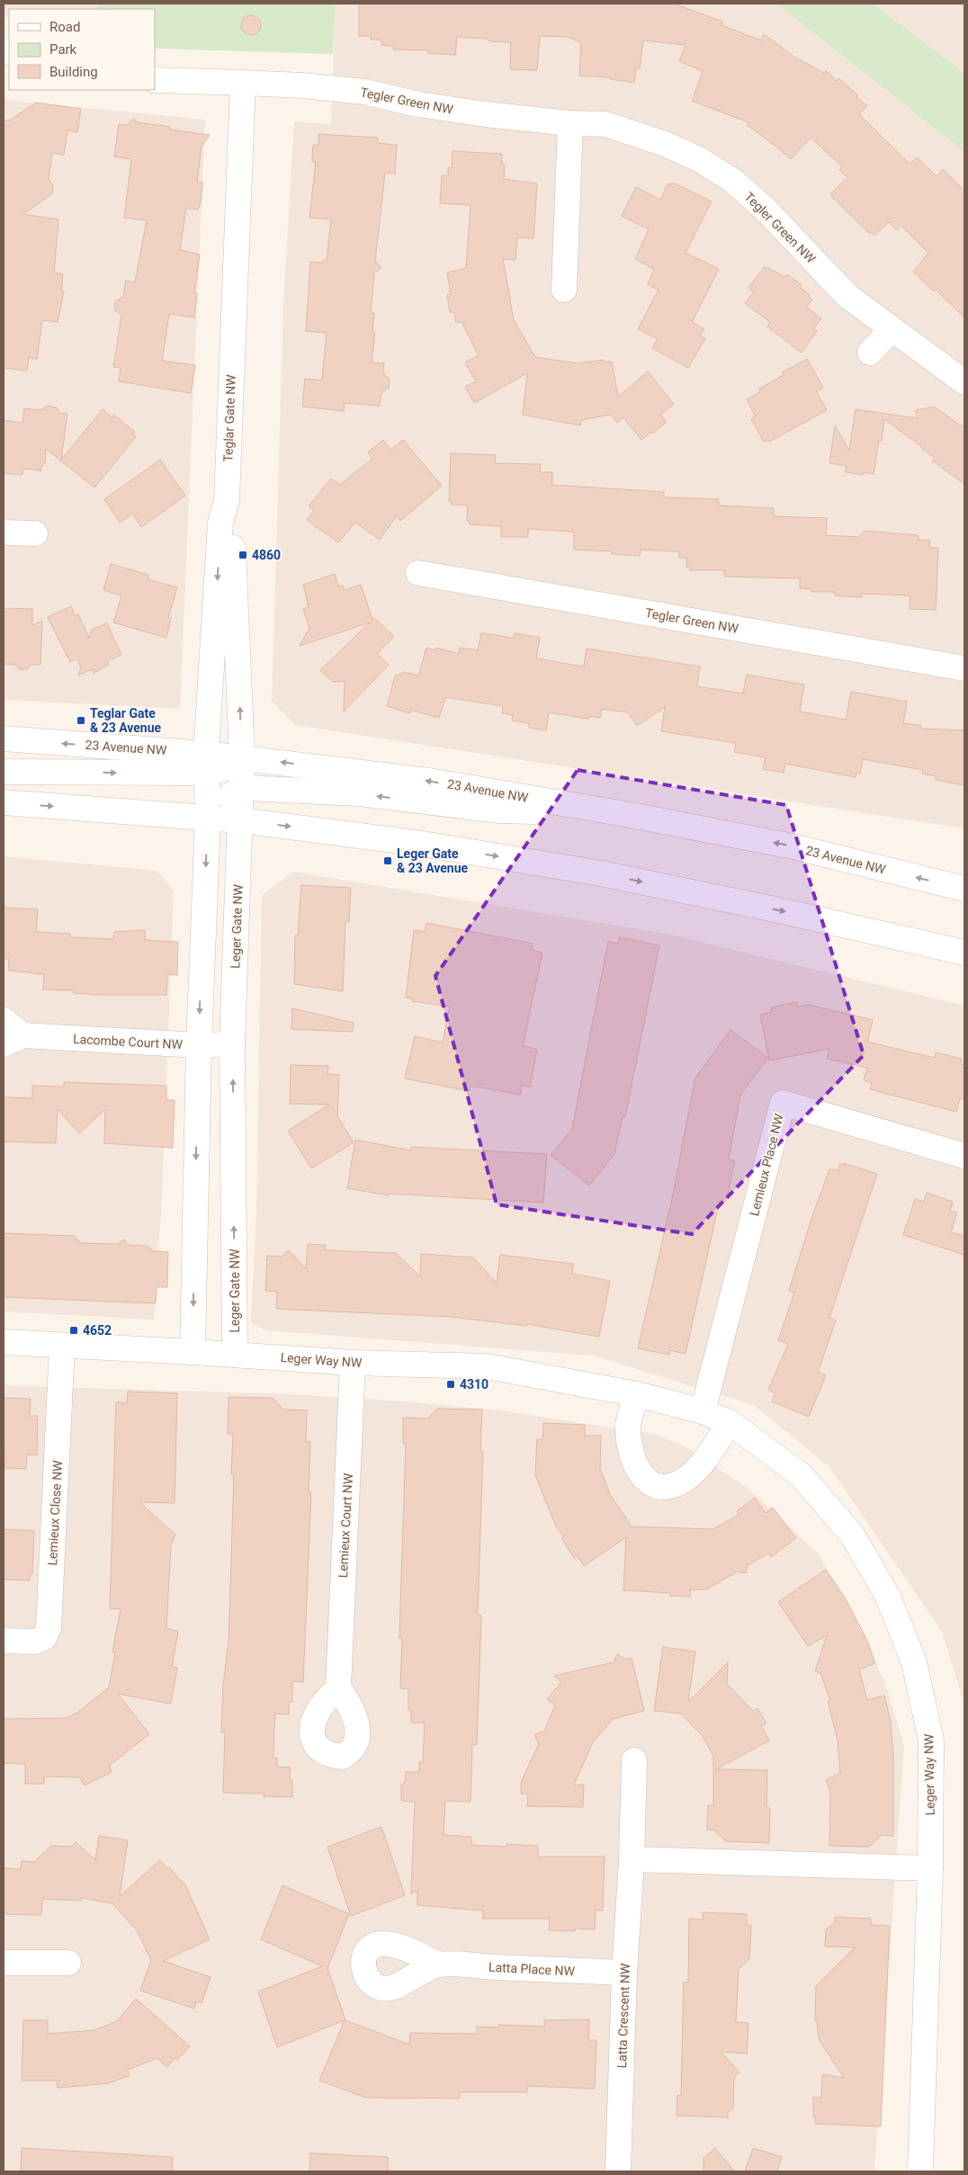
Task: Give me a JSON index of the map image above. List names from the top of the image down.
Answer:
{
  "streets": {
    "street": [
      "Tegler Green NW",
      "Teglar Gate NW",
      "23 Avenue NW",
      "Leger Gate NW",
      "Lacombe Court NW",
      "Lemieux Place NW",
      "Leger Way NW",
      "Lemieux Close NW",
      "Lemieux Court NW",
      "Latta Place NW",
      "Latta Crescent NW"
    ]
  },
  "crossings": [
    ["Tegler Green NW", "Teglar Gate NW"],
    ["Teglar Gate NW", "23 Avenue NW"],
    ["Teglar Gate NW", "Leger Gate NW"],
    ["23 Avenue NW", "Leger Gate NW"],
    ["Leger Gate NW", "Lacombe Court NW"],
    ["Leger Gate NW", "Leger Way NW"],
    ["Lemieux Place NW", "Leger Way NW"],
    ["Leger Way NW", "Lemieux Close NW"],
    ["Leger Way NW", "Lemieux Court NW"],
    ["Latta Place NW", "Latta Crescent NW"]
  ],
  "one_way": ["Teglar Gate NW"],
  "places": {
    "transit": [
      "4860",
      "Teglar Gate & 23 Avenue",
      "Leger Gate & 23 Avenue",
      "4652",
      "4310"
    ]
  },
  "legend": ["Road", "Park", "Building"]
}
